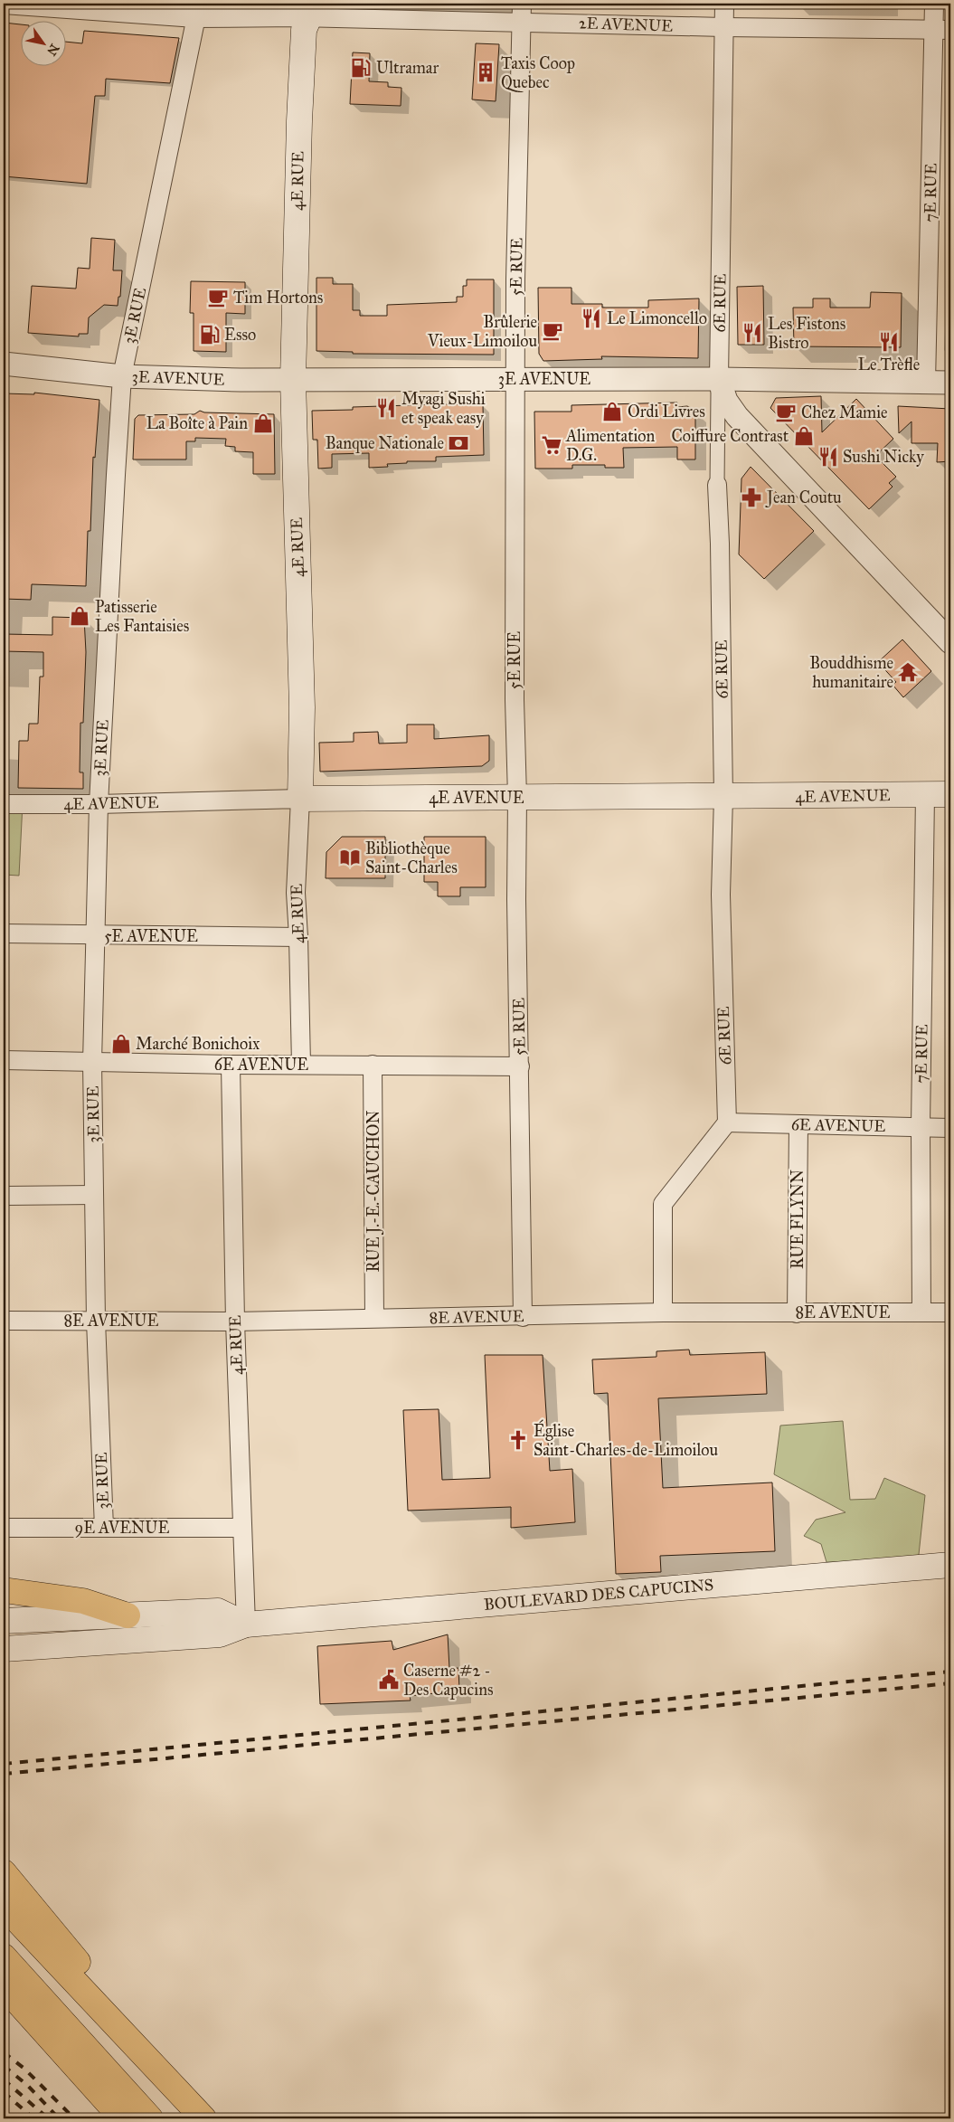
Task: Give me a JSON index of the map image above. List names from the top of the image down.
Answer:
{
  "streets": {
    "main road": ["4E RUE", "4E AVENUE", "BOULEVARD DES CAPUCINS"],
    "street": [
      "2E AVENUE",
      "7E RUE",
      "5E RUE",
      "6E RUE",
      "3E RUE",
      "3E AVENUE",
      "5E AVENUE",
      "6E AVENUE",
      "RUE J.-E.-CAUCHON",
      "RUE FLYNN",
      "8E AVENUE",
      "9E AVENUE"
    ]
  },
  "crossings": [
    ["2E AVENUE", "4E RUE"],
    ["2E AVENUE", "7E RUE"],
    ["2E AVENUE", "5E RUE"],
    ["2E AVENUE", "6E RUE"],
    ["2E AVENUE", "3E RUE"],
    ["4E RUE", "3E AVENUE"],
    ["4E RUE", "4E AVENUE"],
    ["4E RUE", "5E AVENUE"],
    ["4E RUE", "6E AVENUE"],
    ["4E RUE", "8E AVENUE"],
    ["4E RUE", "9E AVENUE"],
    ["4E RUE", "BOULEVARD DES CAPUCINS"],
    ["7E RUE", "3E AVENUE"],
    ["7E RUE", "4E AVENUE"],
    ["7E RUE", "6E AVENUE"],
    ["7E RUE", "8E AVENUE"],
    ["5E RUE", "3E AVENUE"],
    ["5E RUE", "4E AVENUE"],
    ["5E RUE", "6E AVENUE"],
    ["5E RUE", "8E AVENUE"],
    ["6E RUE", "3E AVENUE"],
    ["6E RUE", "4E AVENUE"],
    ["6E RUE", "6E AVENUE"],
    ["3E RUE", "3E AVENUE"],
    ["3E RUE", "4E AVENUE"],
    ["3E RUE", "5E AVENUE"],
    ["3E RUE", "6E AVENUE"],
    ["3E RUE", "8E AVENUE"],
    ["3E RUE", "9E AVENUE"],
    ["6E AVENUE", "RUE J.-E.-CAUCHON"],
    ["6E AVENUE", "RUE FLYNN"],
    ["RUE J.-E.-CAUCHON", "8E AVENUE"],
    ["RUE FLYNN", "8E AVENUE"]
  ],
  "places": {
    "fuel station": ["Ultramar", "Esso"],
    "building": ["Taxis Coop Quebec"],
    "cafe": ["Tim Hortons", "Brûlerie Vieux-Limoilou", "Chez Mamie"],
    "restaurant": [
      "Le Limoncello",
      "Les Fistons Bistro",
      "Le Trèfle",
      "Myagi Sushi et speak easy",
      "Sushi Nicky"
    ],
    "shop": [
      "Ordi Livres",
      "La Boîte à Pain",
      "Coiffure Contrast",
      "Patisserie Les Fantaisies",
      "Marché Bonichoix"
    ],
    "bank": ["Banque Nationale"],
    "supermarket": ["Alimentation D.G."],
    "pharmacy": ["Jean Coutu"],
    "temple": ["Bouddhisme humanitaire"],
    "library": ["Bibliothèque Saint-Charles"],
    "church": ["Église Saint-Charles-de-Limoilou"],
    "public building": ["Caserne #2 - Des Capucins"]
  },
  "north": "bottom right"
}
